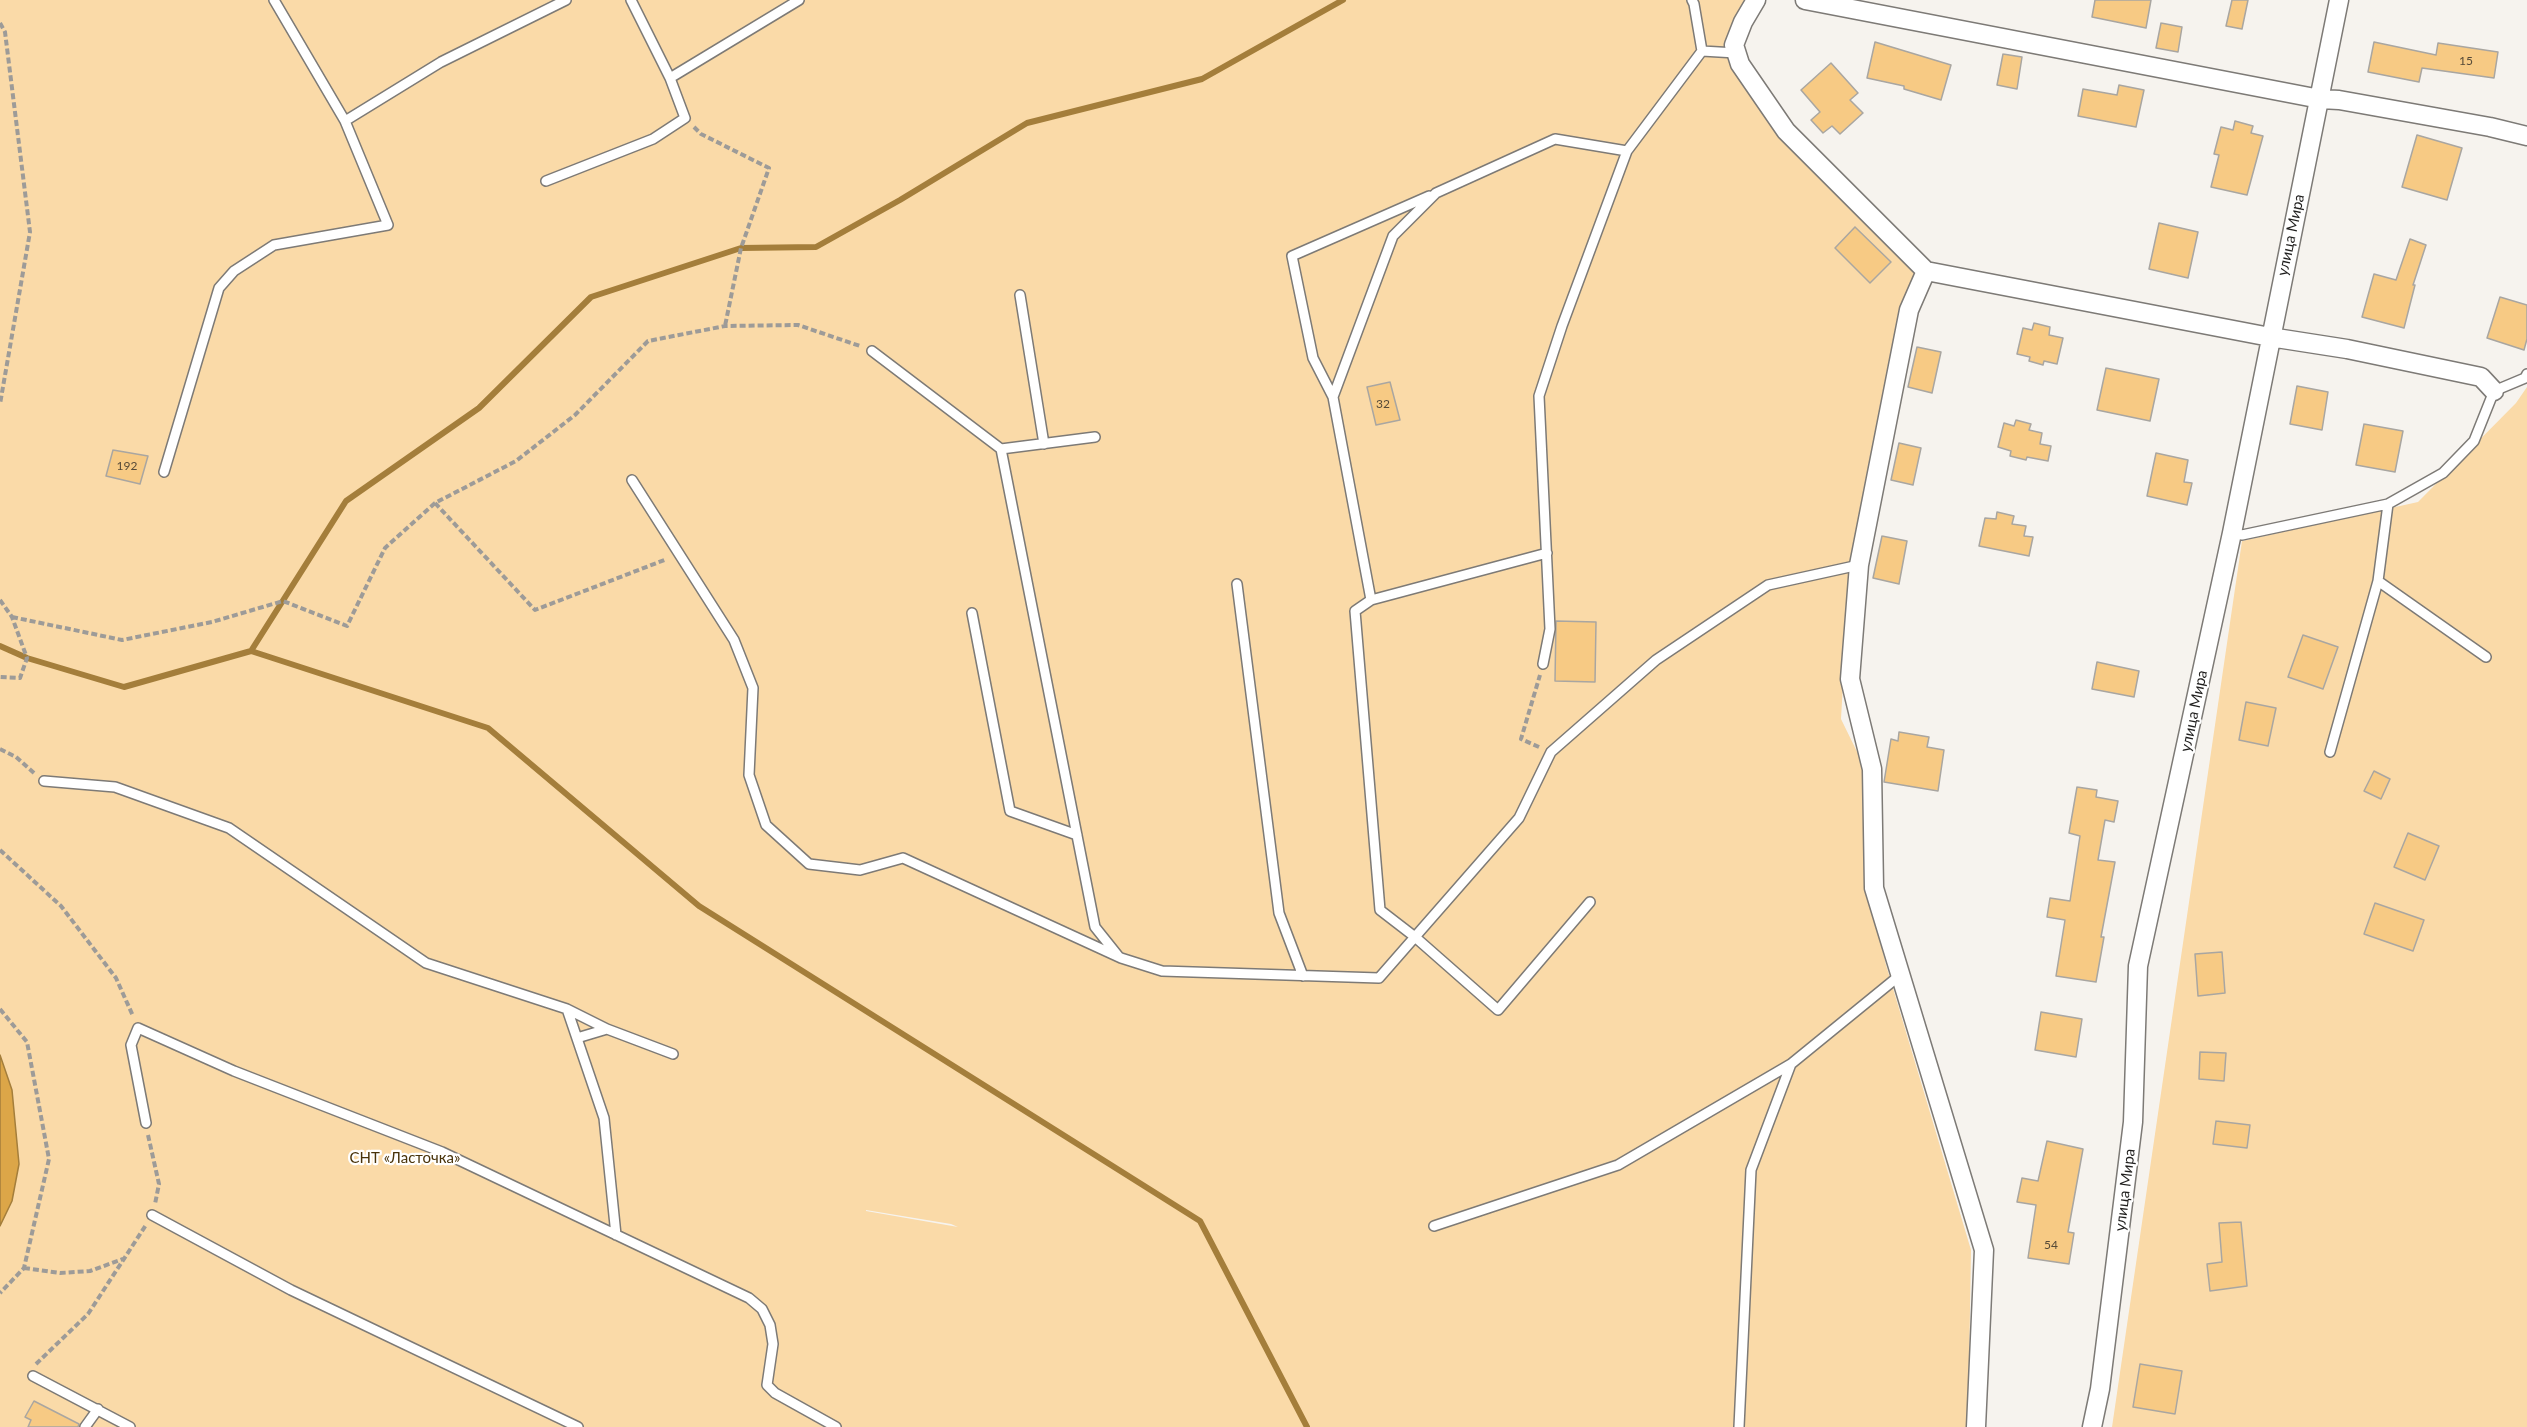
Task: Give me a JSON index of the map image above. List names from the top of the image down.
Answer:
{
  "streets": {
    "street": ["улица Мира"]
  },
  "parks": ["СНТ «Ласточка»"],
  "house_numbers": [
    "15",
    "32",
    "192",
    "54"
  ]
}
